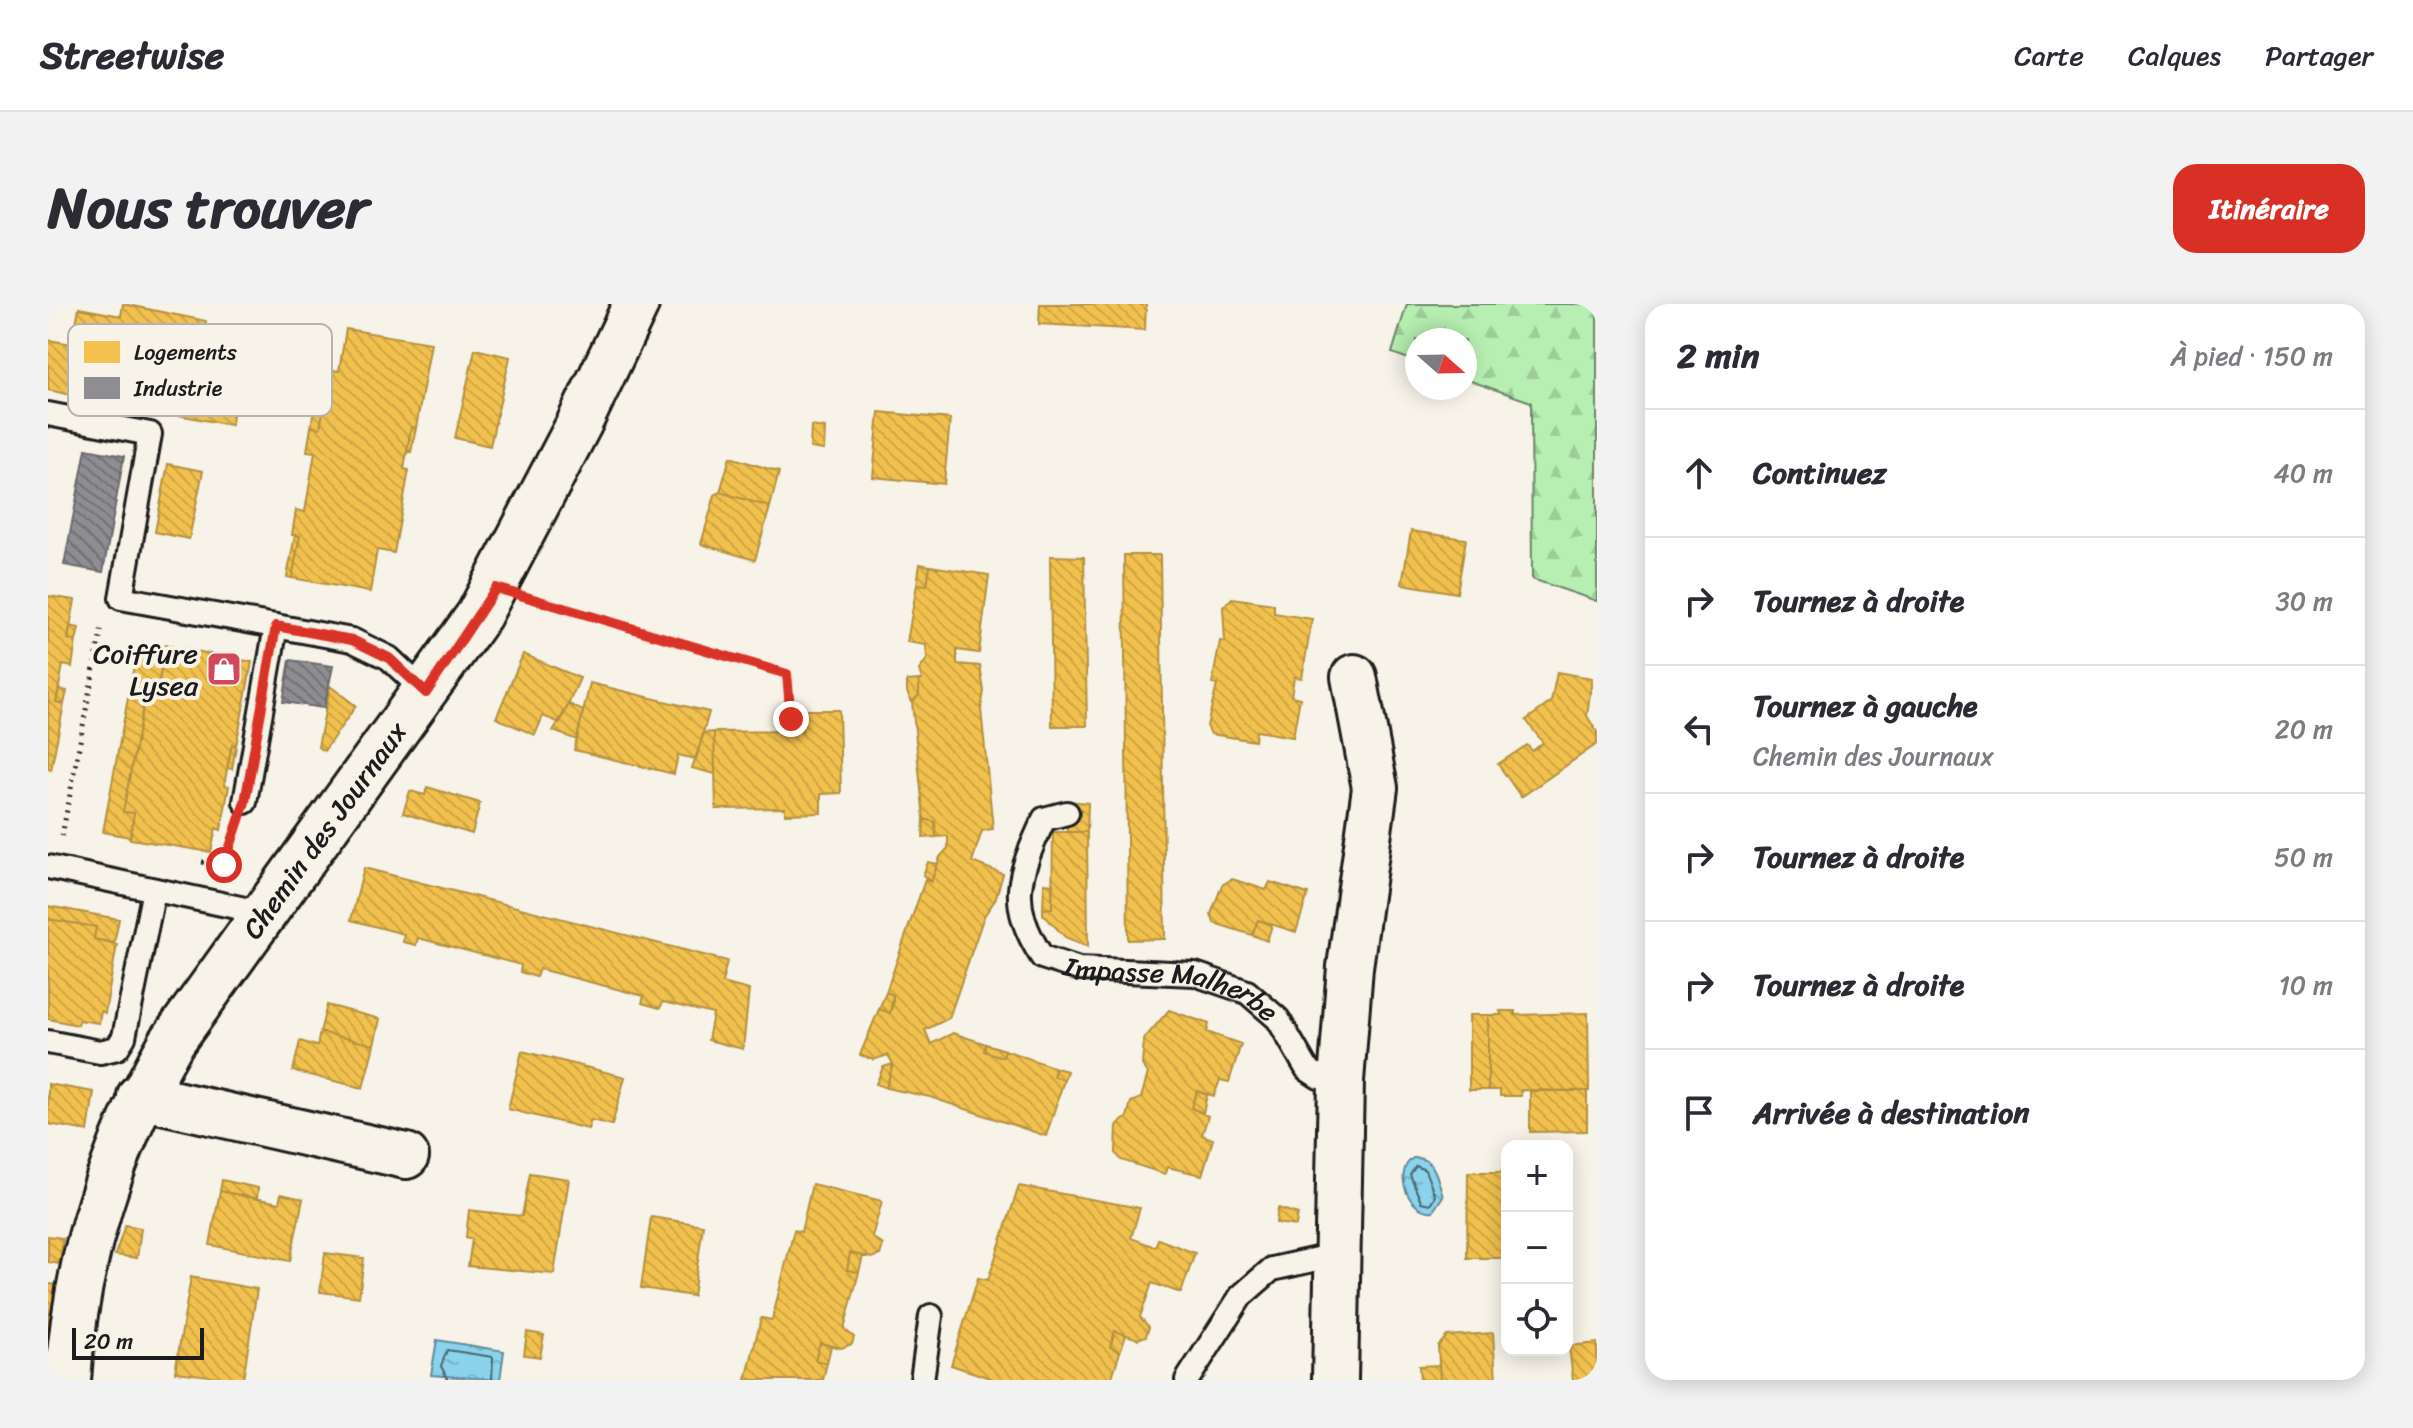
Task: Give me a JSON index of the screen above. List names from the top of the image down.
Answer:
{
  "streets": {
    "street": ["Chemin des Journaux"],
    "lane": ["Impasse Malherbe"]
  },
  "places": {
    "shop": ["Coiffure Lysea"]
  },
  "legend": ["Logements", "Industrie"],
  "scale_bar": "20 m",
  "north": "right",
  "page": {
    "header": "Streetwise",
    "nav": ["Carte", "Calques", "Partager"],
    "title": "Nous trouver",
    "buttons": "Itinéraire",
    "heading": ["2 min", "À pied · 150 m"],
    "list": [
      ["Continuez", "40 m"],
      ["Tournez à droite", "30 m"],
      ["Tournez à gauche", "Chemin des Journaux", "20 m"],
      ["Tournez à droite", "50 m"],
      ["Tournez à droite", "10 m"],
      "Arrivée à destination"
    ],
    "map_buttons": ["+", "−"],
    "scale": "20 m"
  }
}
